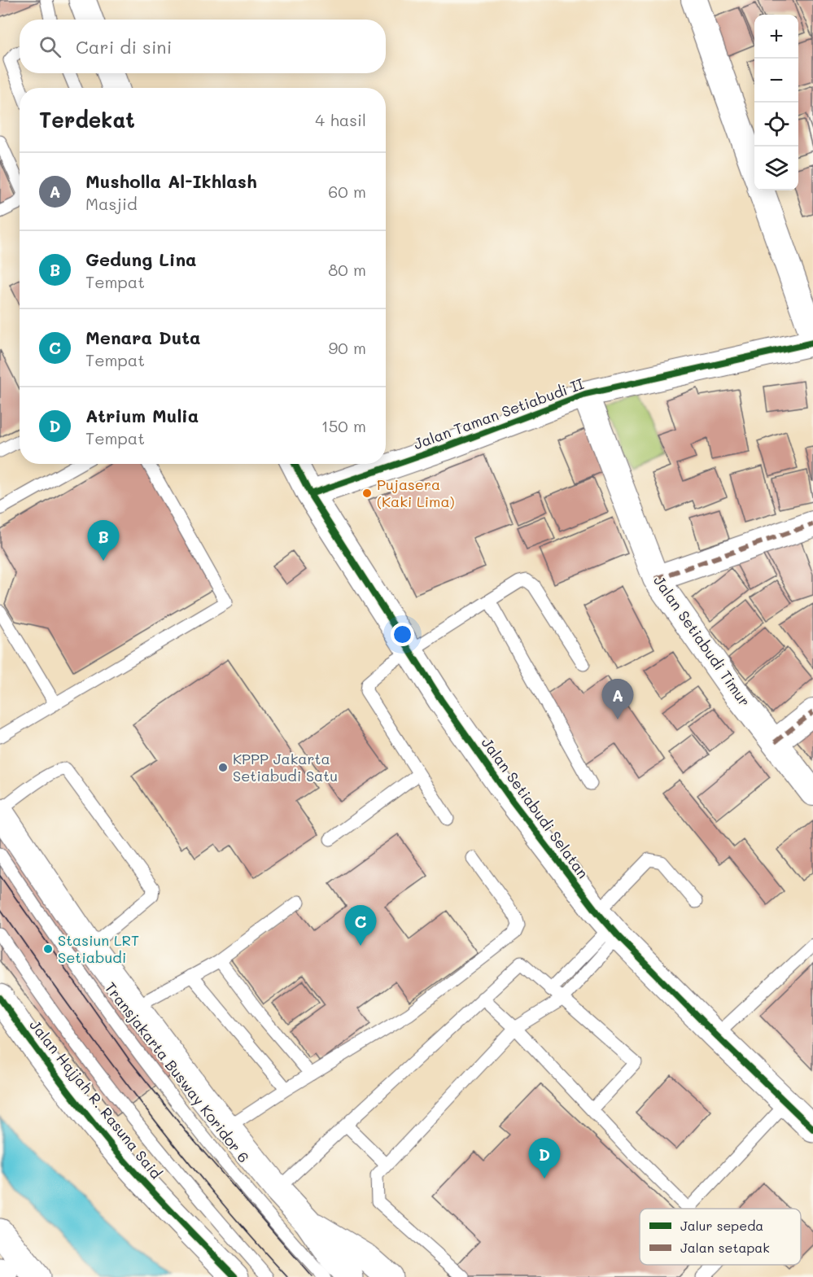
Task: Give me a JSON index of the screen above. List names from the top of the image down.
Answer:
{
  "streets": {
    "main road": ["Jalan Setiabudi Selatan", "Jalan Hajjah R. Rasuna Said"],
    "street": ["Jalan Taman Setiabudi II", "Jalan Setiabudi Timur"],
    "lane": ["Transjakarta Busway Koridor 6"]
  },
  "crossings": [
    ["Jalan Taman Setiabudi II", "Jalan Setiabudi Timur"],
    ["Jalan Taman Setiabudi II", "Jalan Setiabudi Selatan"]
  ],
  "places": ["Pujasera (Kaki Lima)", "KPPP Jakarta Setiabudi Satu", "Stasiun LRT Setiabudi"],
  "legend": ["Jalur sepeda", "Jalan setapak"],
  "page": {
    "map_buttons": ["+", "−"],
    "search": "Cari di sini",
    "heading": ["Terdekat", "4 hasil"],
    "list": [
      {
        "mark": "A",
        "name": "Musholla Al-Ikhlash",
        "note": "Masjid",
        "value": "60 m"
      },
      {
        "mark": "B",
        "name": "Gedung Lina",
        "note": "Tempat",
        "value": "80 m"
      },
      {
        "mark": "C",
        "name": "Menara Duta",
        "note": "Tempat",
        "value": "90 m"
      },
      {
        "mark": "D",
        "name": "Atrium Mulia",
        "note": "Tempat",
        "value": "150 m"
      }
    ],
    "pins": [
      "B",
      "A",
      "C",
      "D"
    ]
  }
}
